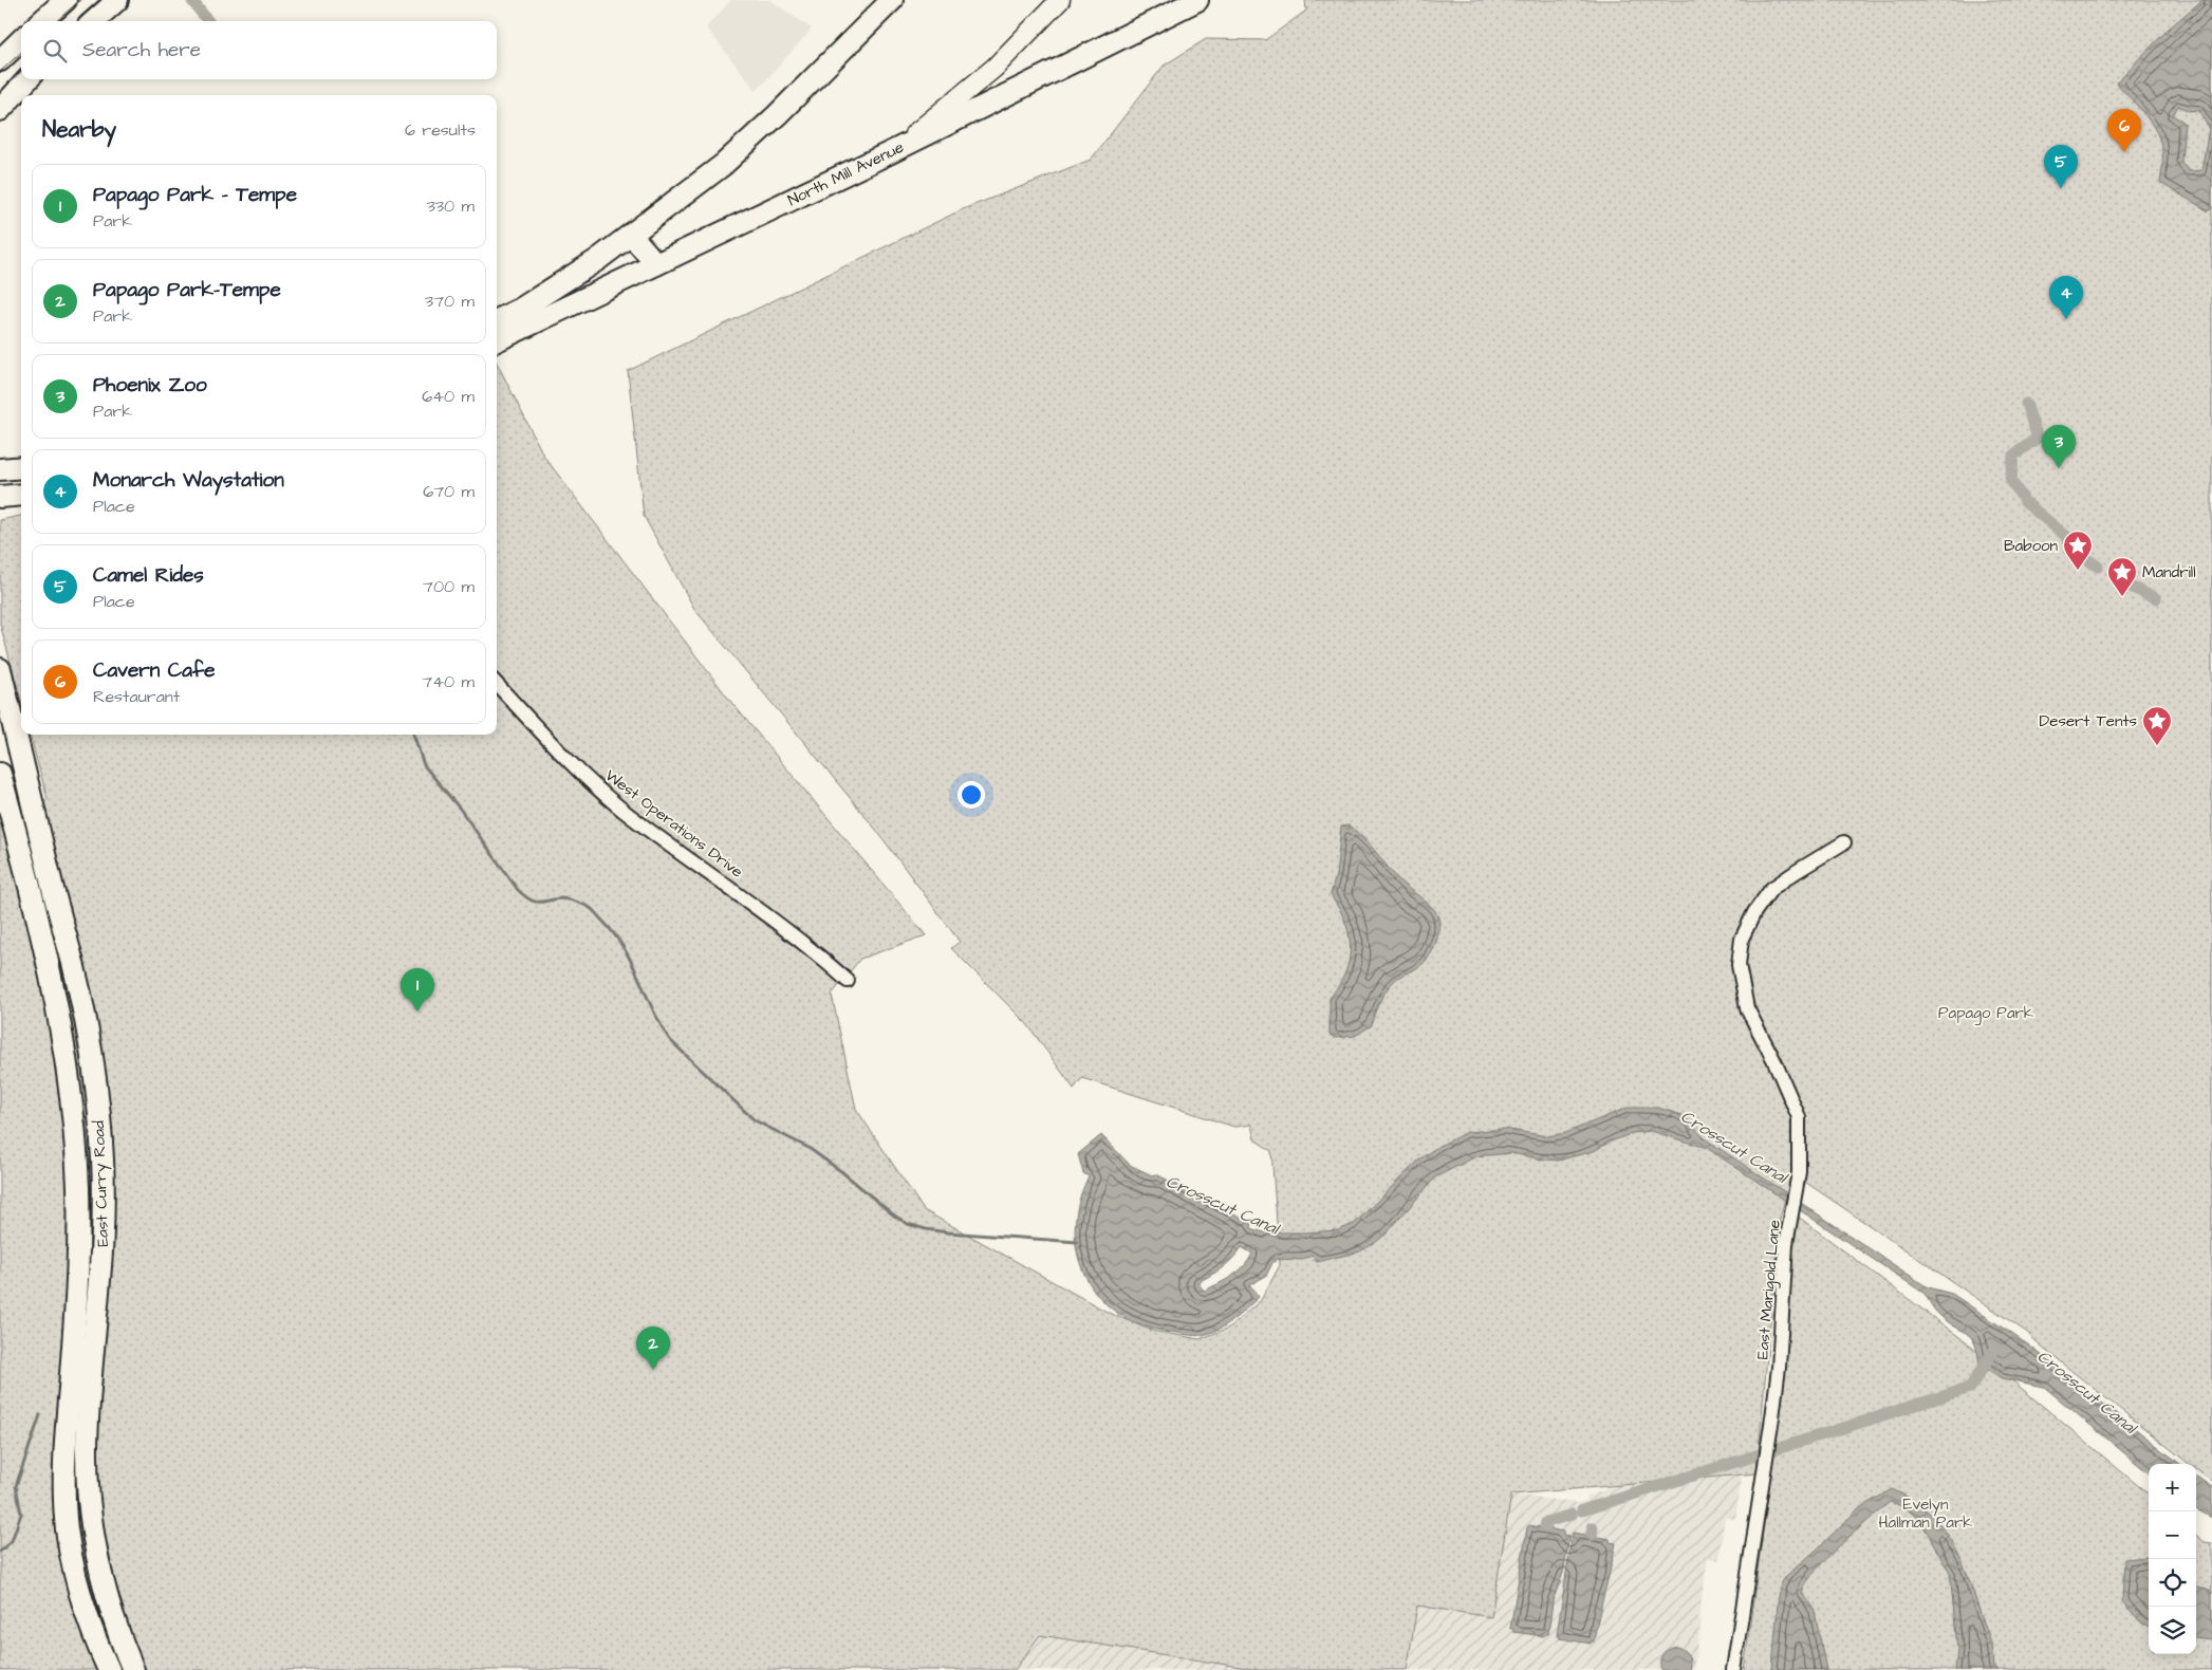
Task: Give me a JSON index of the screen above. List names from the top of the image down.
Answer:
{
  "streets": {
    "main road": ["North Mill Avenue", "East Curry Road"],
    "street": ["West Operations Drive", "East Marigold Lane"]
  },
  "water": ["Crosscut Canal"],
  "parks": ["Papago Park", "Evelyn Hallman Park"],
  "places": {
    "place": ["Baboon", "Mandrill", "Desert Tents"]
  },
  "page": {
    "search": "Search here",
    "heading": ["Nearby", "6 results"],
    "pins": [
      "6",
      "5",
      "4",
      "3",
      "1",
      "2"
    ],
    "list": [
      {
        "mark": "1",
        "name": "Papago Park - Tempe",
        "note": "Park",
        "value": "330 m"
      },
      {
        "mark": "2",
        "name": "Papago Park-Tempe",
        "note": "Park",
        "value": "370 m"
      },
      {
        "mark": "3",
        "name": "Phoenix Zoo",
        "note": "Park",
        "value": "640 m"
      },
      {
        "mark": "4",
        "name": "Monarch Waystation",
        "note": "Place",
        "value": "670 m"
      },
      {
        "mark": "5",
        "name": "Camel Rides",
        "note": "Place",
        "value": "700 m"
      },
      {
        "mark": "6",
        "name": "Cavern Cafe",
        "note": "Restaurant",
        "value": "740 m"
      }
    ],
    "map_buttons": ["+", "−"]
  }
}
